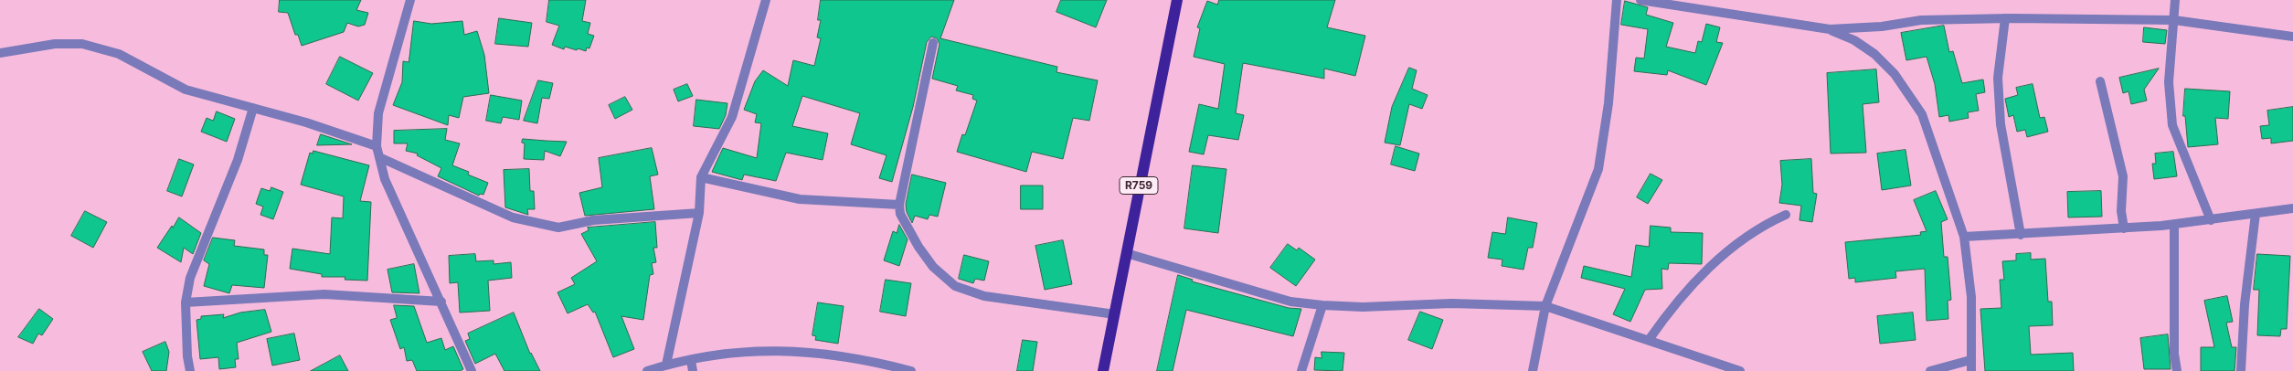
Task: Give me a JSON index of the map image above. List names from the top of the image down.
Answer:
{
  "streets": {
    "main road": ["R759"]
  }
}
